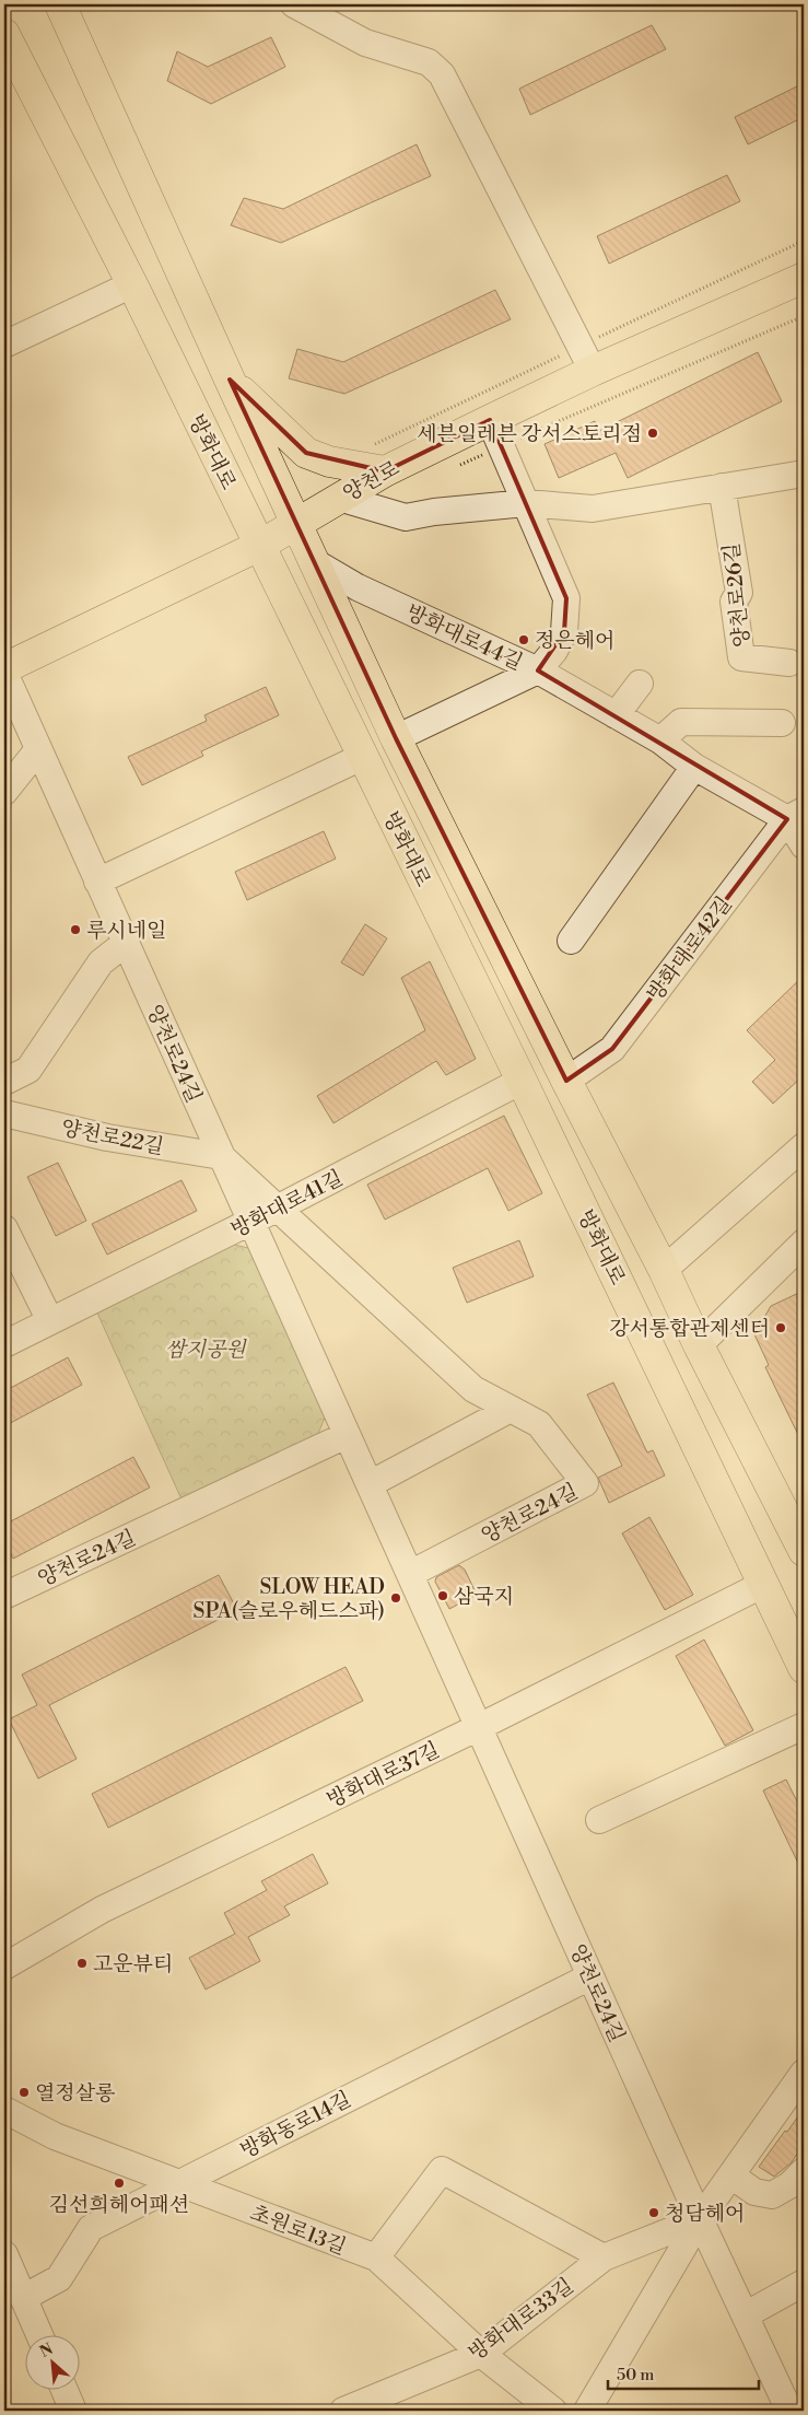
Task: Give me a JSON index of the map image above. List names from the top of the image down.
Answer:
{
  "streets": {
    "main road": ["방화대로", "양천로"],
    "street": [
      "양천로26길",
      "방화대로44길",
      "방화대로42길",
      "양천로24길",
      "양천로22길",
      "방화대로41길",
      "방화대로37길",
      "방화동로14길",
      "초원로13길",
      "방화대로33길"
    ]
  },
  "crossings": [
    ["방화대로", "양천로"],
    ["방화대로", "방화대로44길"],
    ["방화대로", "방화대로42길"],
    ["방화대로", "방화대로41길"],
    ["방화대로", "방화대로37길"],
    ["방화대로44길", "방화대로42길"],
    ["양천로24길", "양천로22길"],
    ["양천로24길", "방화대로41길"],
    ["양천로24길", "방화대로37길"],
    ["양천로24길", "방화동로14길"],
    ["양천로24길", "방화대로33길"],
    ["방화동로14길", "초원로13길"],
    ["초원로13길", "방화대로33길"]
  ],
  "parks": ["쌈지공원"],
  "places": [
    "세븐일레븐 강서스토리점",
    "정은헤어",
    "루시네일",
    "강서통합관제센터",
    "삼국지",
    "SLOW HEAD SPA(슬로우헤드스파)",
    "고운뷰티",
    "열정살롱",
    "김선희헤어패션",
    "청담헤어"
  ],
  "scale_bar": "50 m",
  "north": "top left"
}
